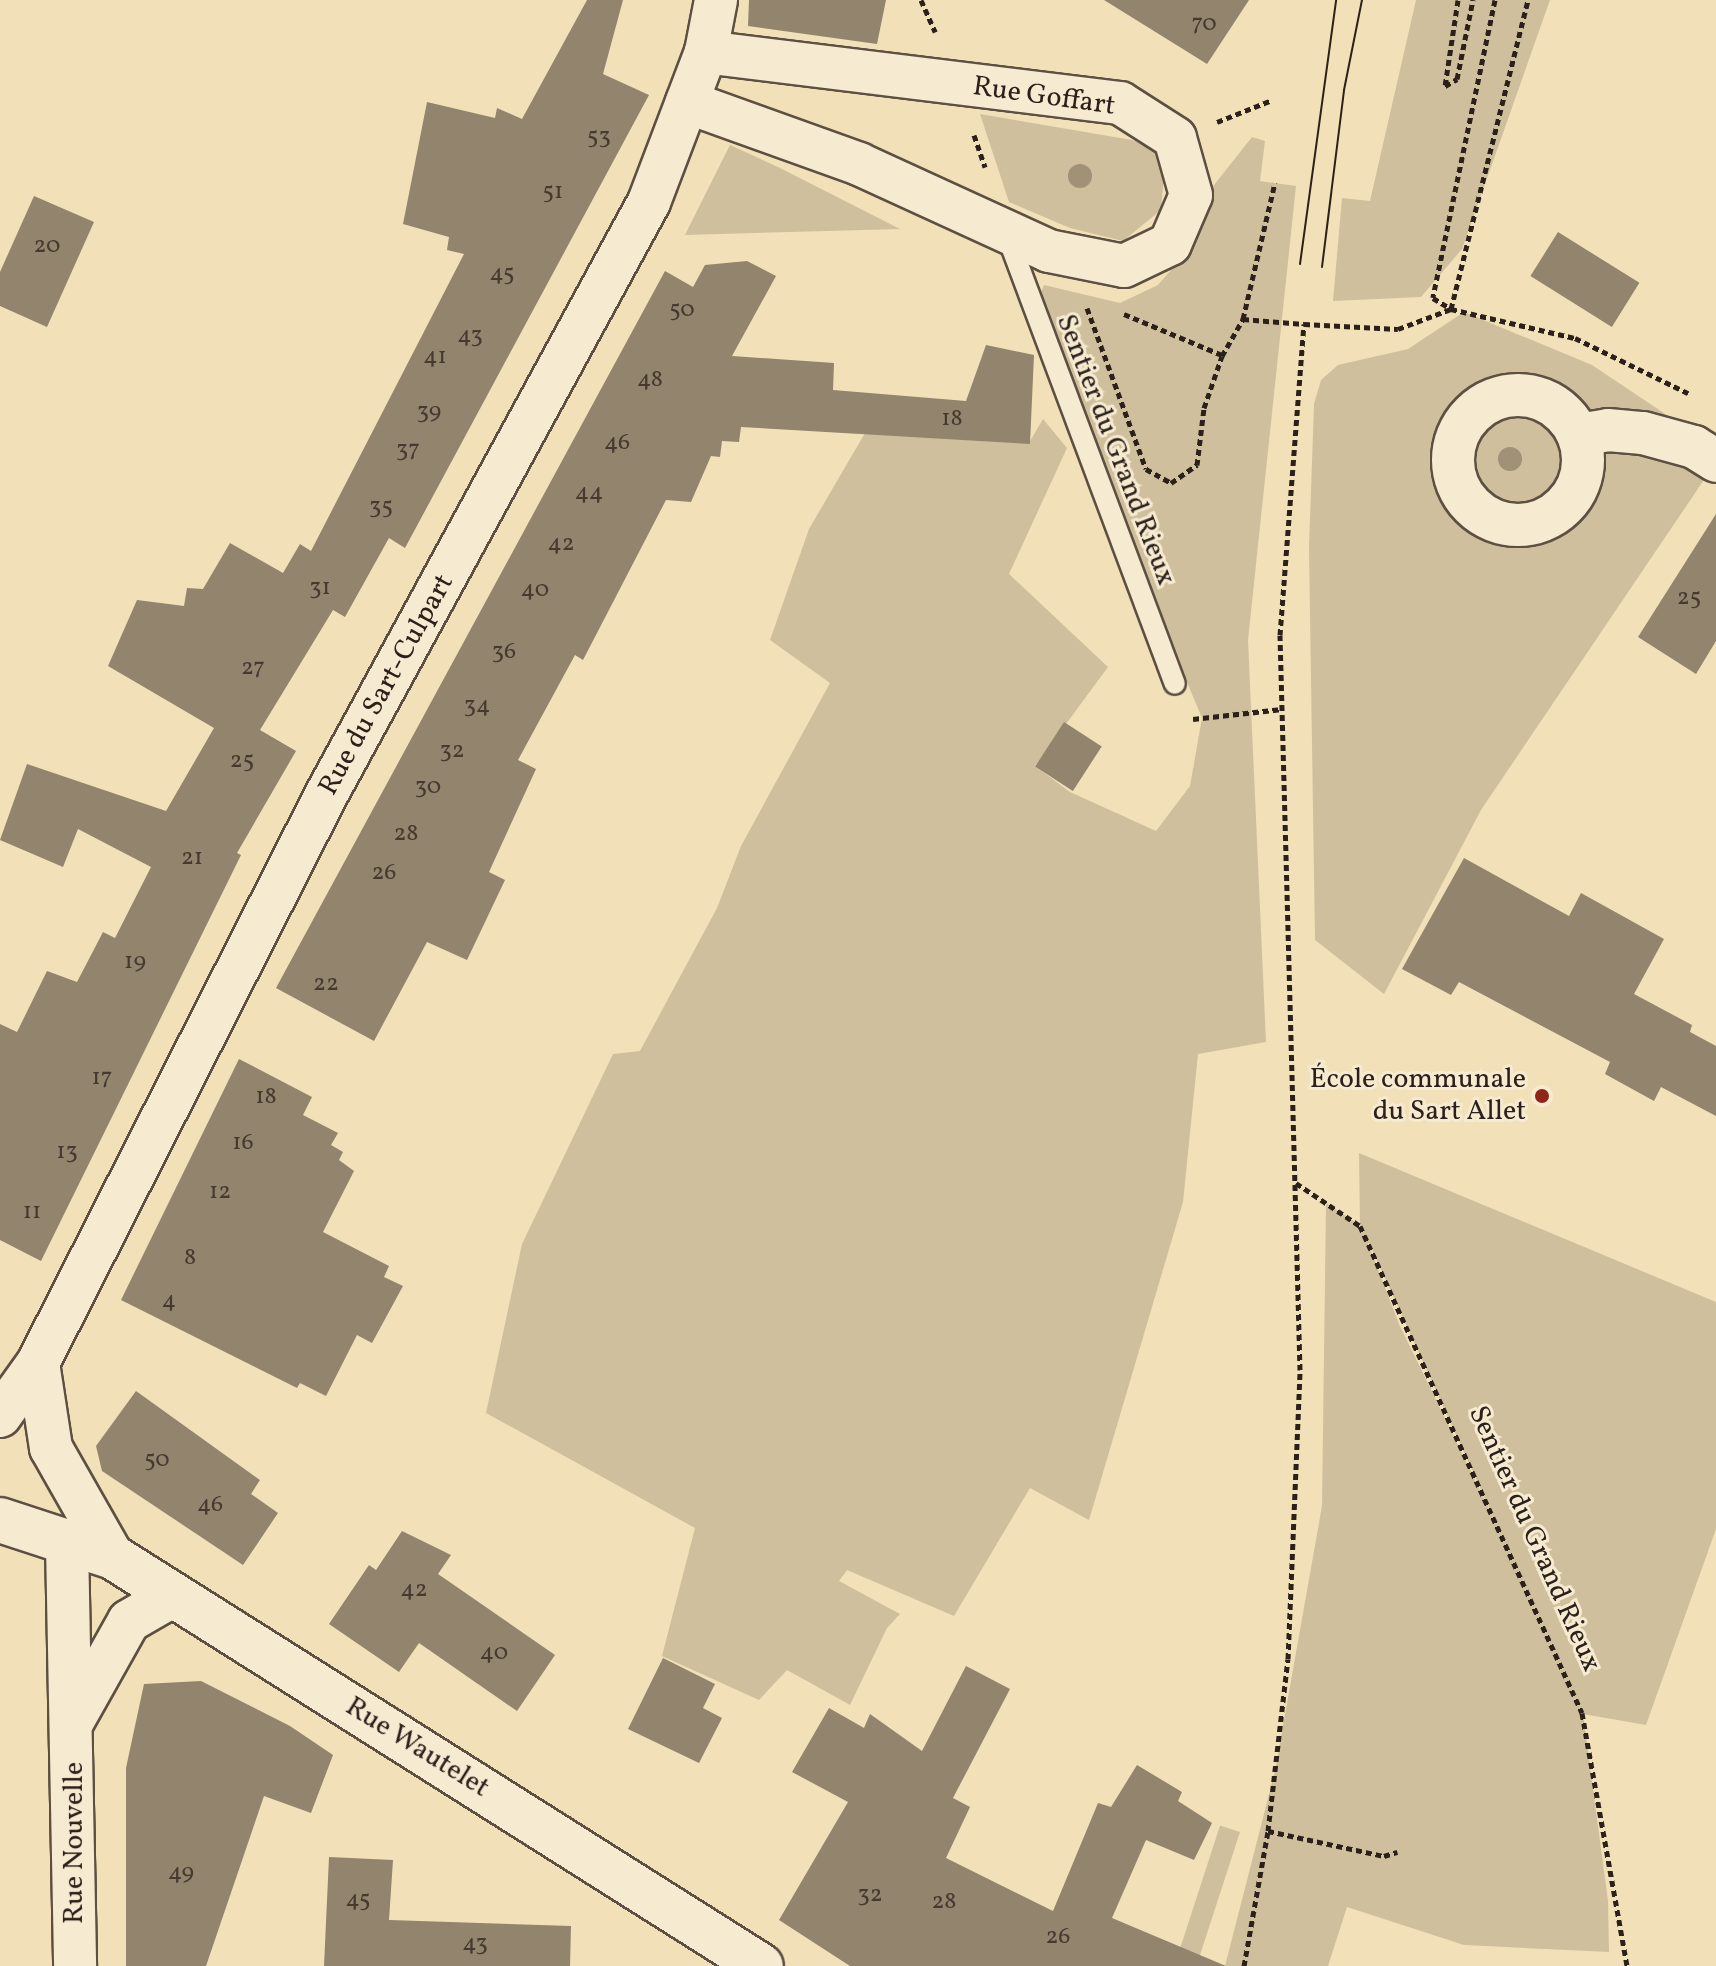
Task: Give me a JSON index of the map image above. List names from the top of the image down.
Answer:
{
  "streets": {
    "street": [
      "Rue Goffart",
      "Rue du Sart-Culpart",
      "Rue Wautelet",
      "Rue Nouvelle"
    ],
    "lane": ["Sentier du Grand Rieux"]
  },
  "crossings": [
    ["Rue Goffart", "Rue du Sart-Culpart"],
    ["Rue Wautelet", "Rue Nouvelle"]
  ],
  "places": ["École communale du Sart Allet"],
  "house_numbers": [
    "70",
    "53",
    "51",
    "20",
    "45",
    "50",
    "43",
    "41",
    "48",
    "39",
    "18",
    "46",
    "37",
    "44",
    "35",
    "42",
    "31",
    "40",
    "25",
    "36",
    "27",
    "34",
    "32",
    "25",
    "30",
    "28",
    "21",
    "26",
    "19",
    "22",
    "17",
    "18",
    "16",
    "13",
    "12",
    "11",
    "8",
    "4",
    "50",
    "46",
    "42",
    "40",
    "49",
    "32",
    "45",
    "28",
    "26",
    "43"
  ]
}
